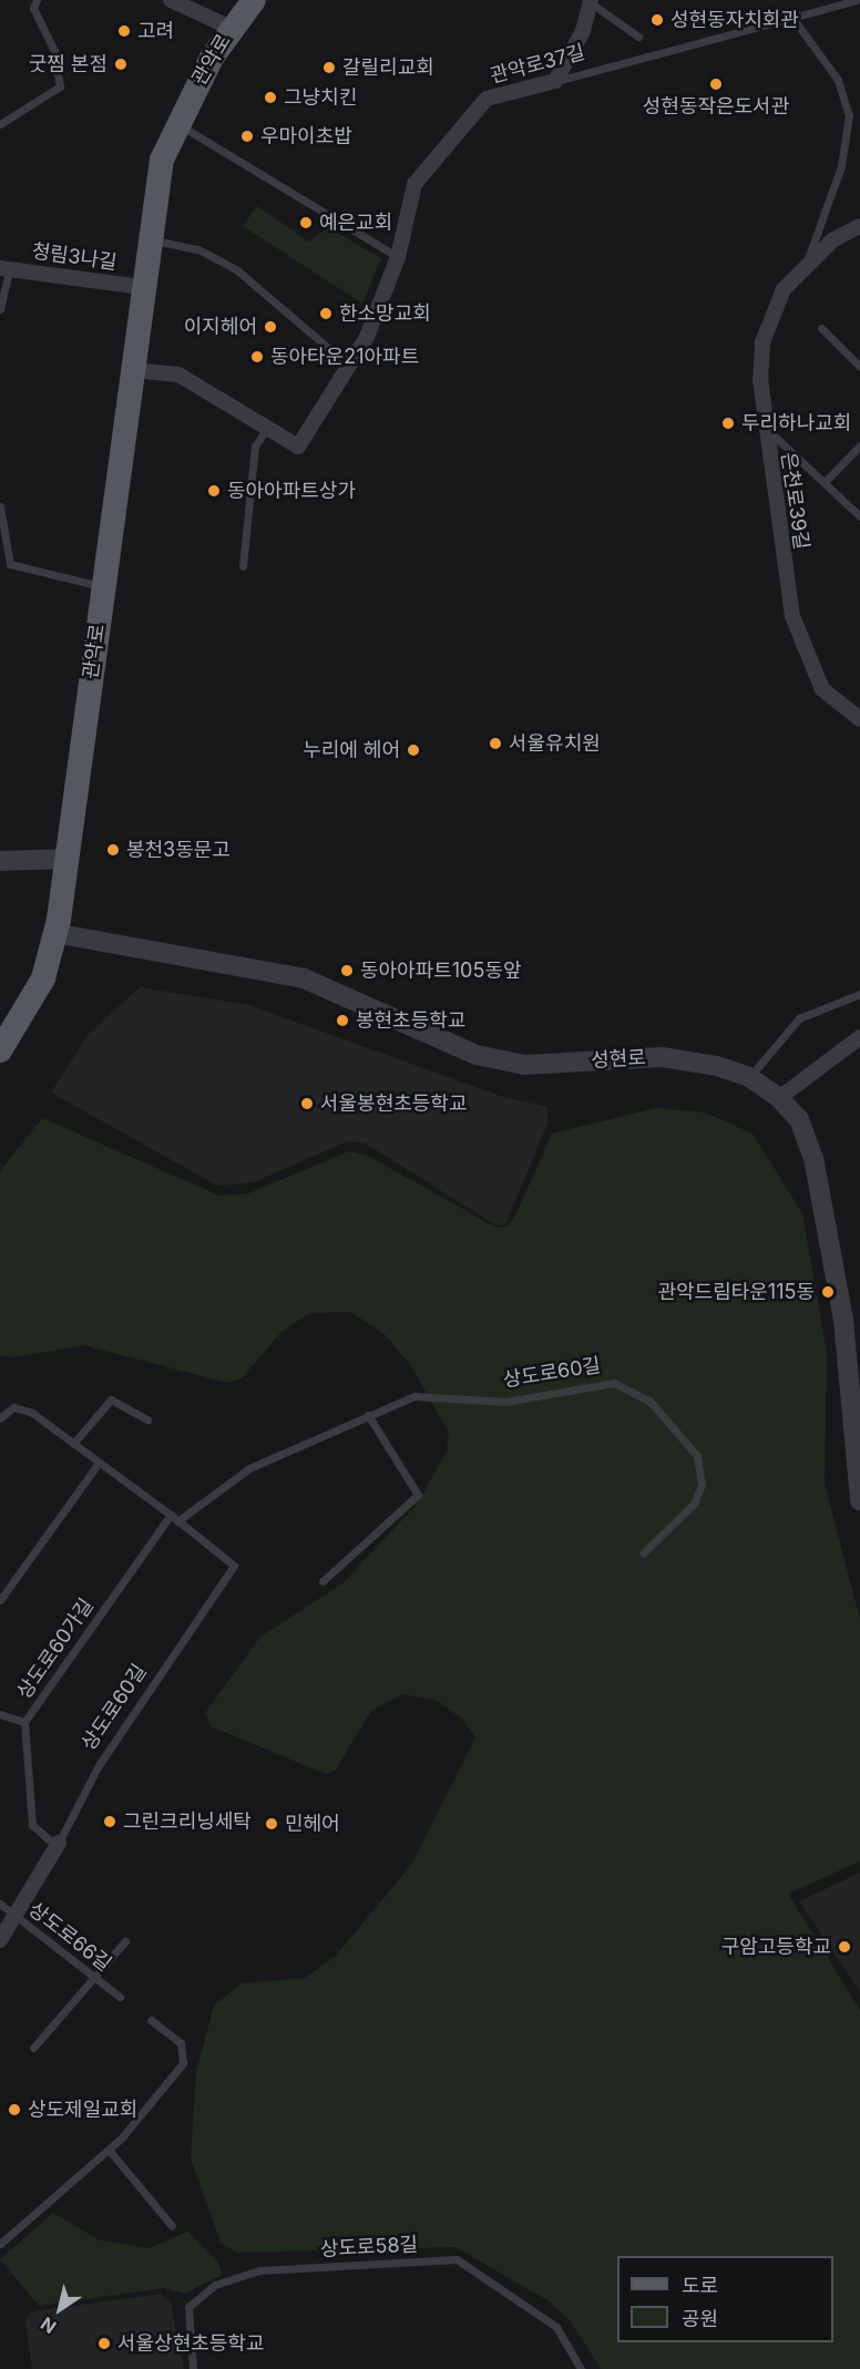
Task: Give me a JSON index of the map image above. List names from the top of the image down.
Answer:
{
  "streets": {
    "main road": ["관악로"],
    "street": [
      "관악로37길",
      "청림3나길",
      "은천로39길",
      "성현로",
      "상도로60길"
    ],
    "lane": ["상도로60가길", "상도로66길", "상도로58길"]
  },
  "crossings": [
    ["관악로", "관악로37길"],
    ["관악로", "청림3나길"],
    ["관악로", "성현로"],
    ["상도로60길", "상도로60가길"],
    ["상도로60길", "상도로66길"]
  ],
  "places": [
    "성현동자치회관",
    "고려",
    "굿찜 본점",
    "갈릴리교회",
    "성현동작은도서관",
    "그냥치킨",
    "우마이초밥",
    "예은교회",
    "한소망교회",
    "이지헤어",
    "동아타운21아파트",
    "두리하나교회",
    "동아아파트상가",
    "서울유치원",
    "누리에 헤어",
    "봉천3동문고",
    "동아아파트105동앞",
    "봉현초등학교",
    "서울봉현초등학교",
    "관악드림타운115동",
    "그린크리닝세탁",
    "민헤어",
    "구암고등학교",
    "상도제일교회",
    "서울상현초등학교"
  ],
  "legend": ["도로", "공원"],
  "north": "bottom left"
}
